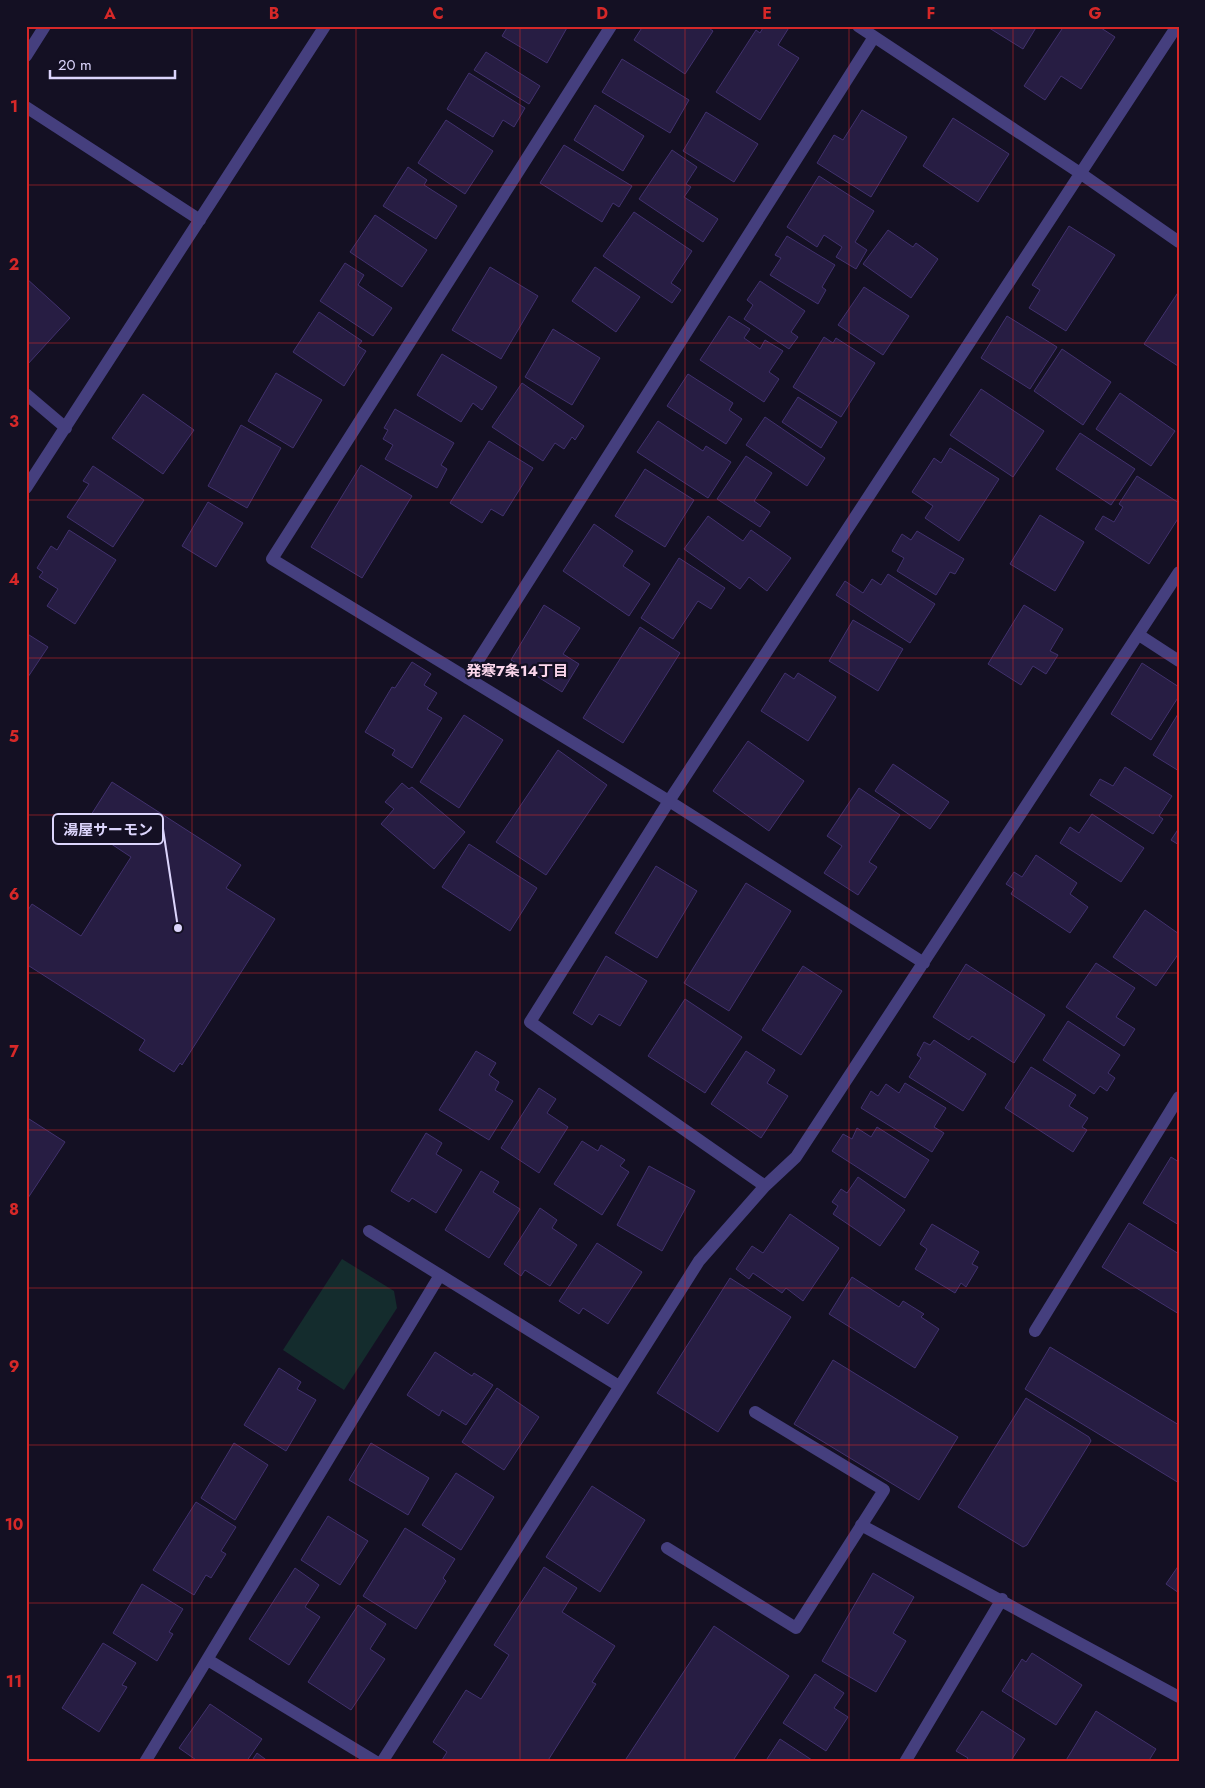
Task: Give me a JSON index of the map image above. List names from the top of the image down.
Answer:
{
  "districts": ["発寒7条14丁目"],
  "places": ["湯屋サーモン"],
  "scale_bar": "20 m",
  "grid": {
    "columns": [
      "A",
      "B",
      "C",
      "D",
      "E",
      "F",
      "G"
    ],
    "rows": [
      "1",
      "2",
      "3",
      "4",
      "5",
      "6",
      "7",
      "8",
      "9",
      "10",
      "11"
    ]
  }
}
